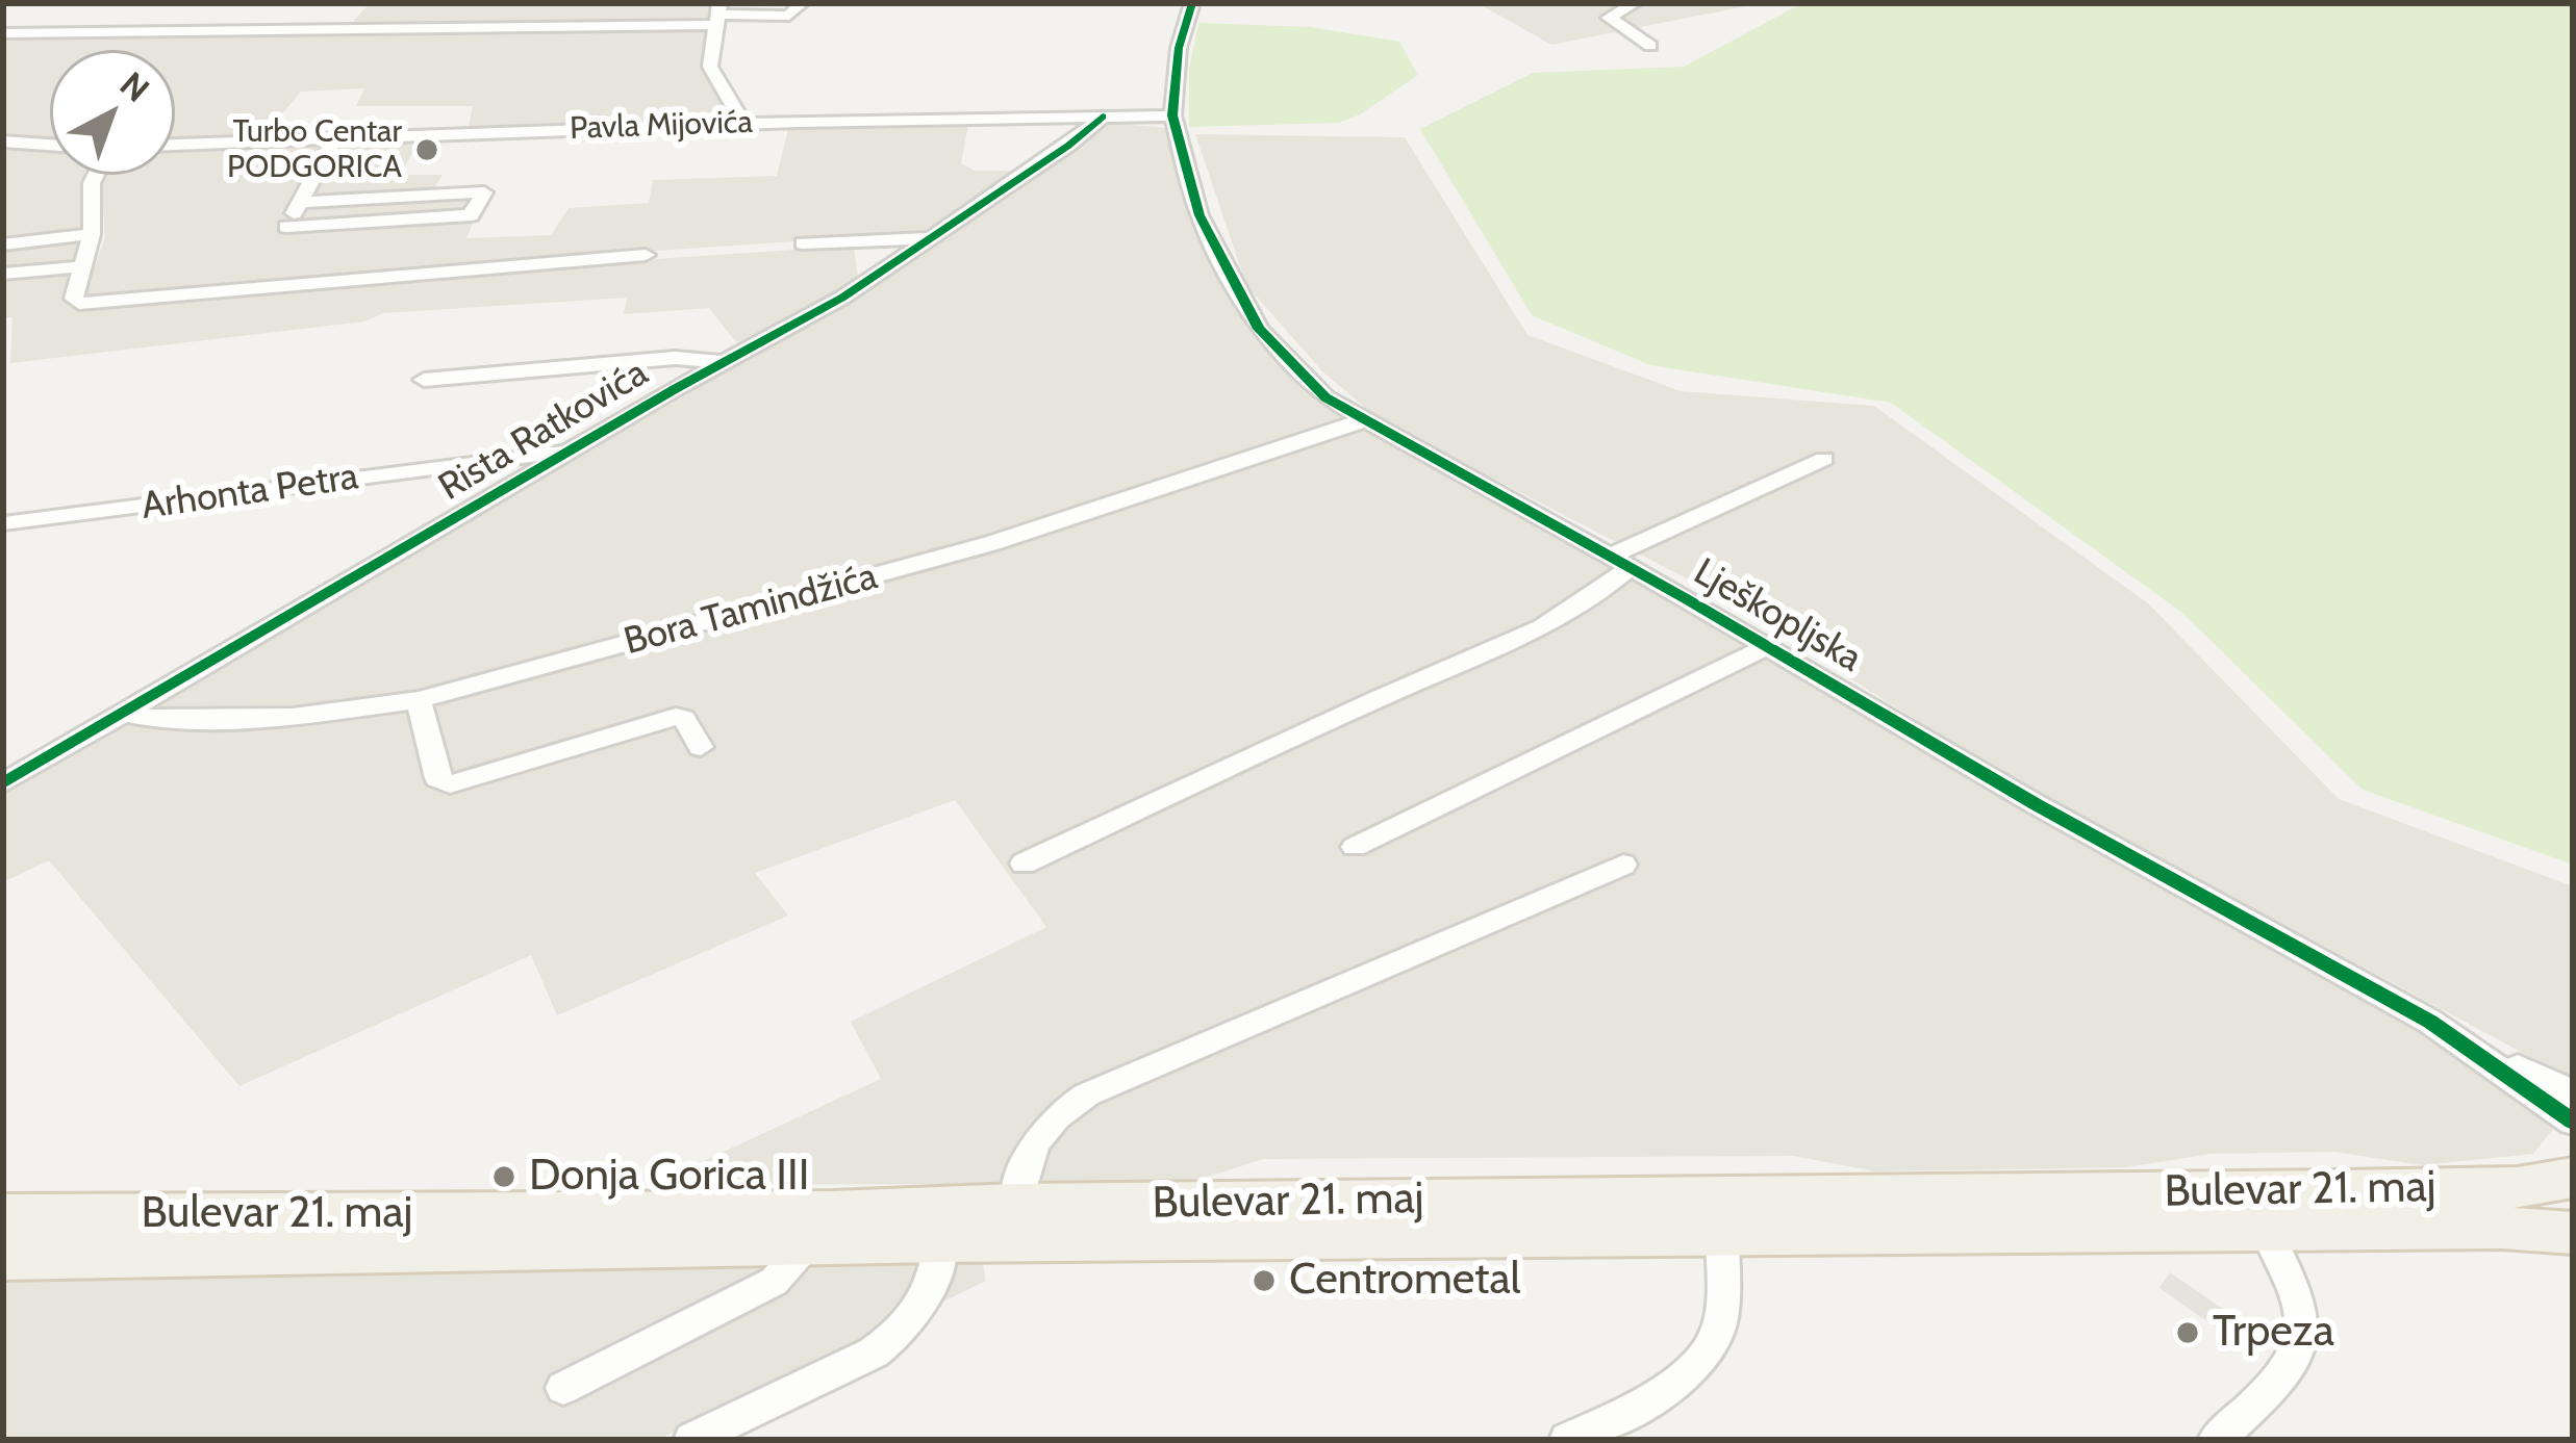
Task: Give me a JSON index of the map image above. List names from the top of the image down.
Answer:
{
  "streets": {
    "main road": ["Bulevar 21. maj"],
    "street": [
      "Pavla Mijovića",
      "Rista Ratkovića",
      "Arhonta Petra",
      "Bora Tamindžića",
      "Lješkopljska"
    ]
  },
  "crossings": [
    ["Pavla Mijovića", "Rista Ratkovića"],
    ["Pavla Mijovića", "Lješkopljska"],
    ["Rista Ratkovića", "Arhonta Petra"],
    ["Rista Ratkovića", "Bora Tamindžića"],
    ["Bora Tamindžića", "Lješkopljska"]
  ],
  "places": [
    "Turbo Centar PODGORICA",
    "Donja Gorica III",
    "Centrometal",
    "Trpeza"
  ],
  "north": "top right"
}
